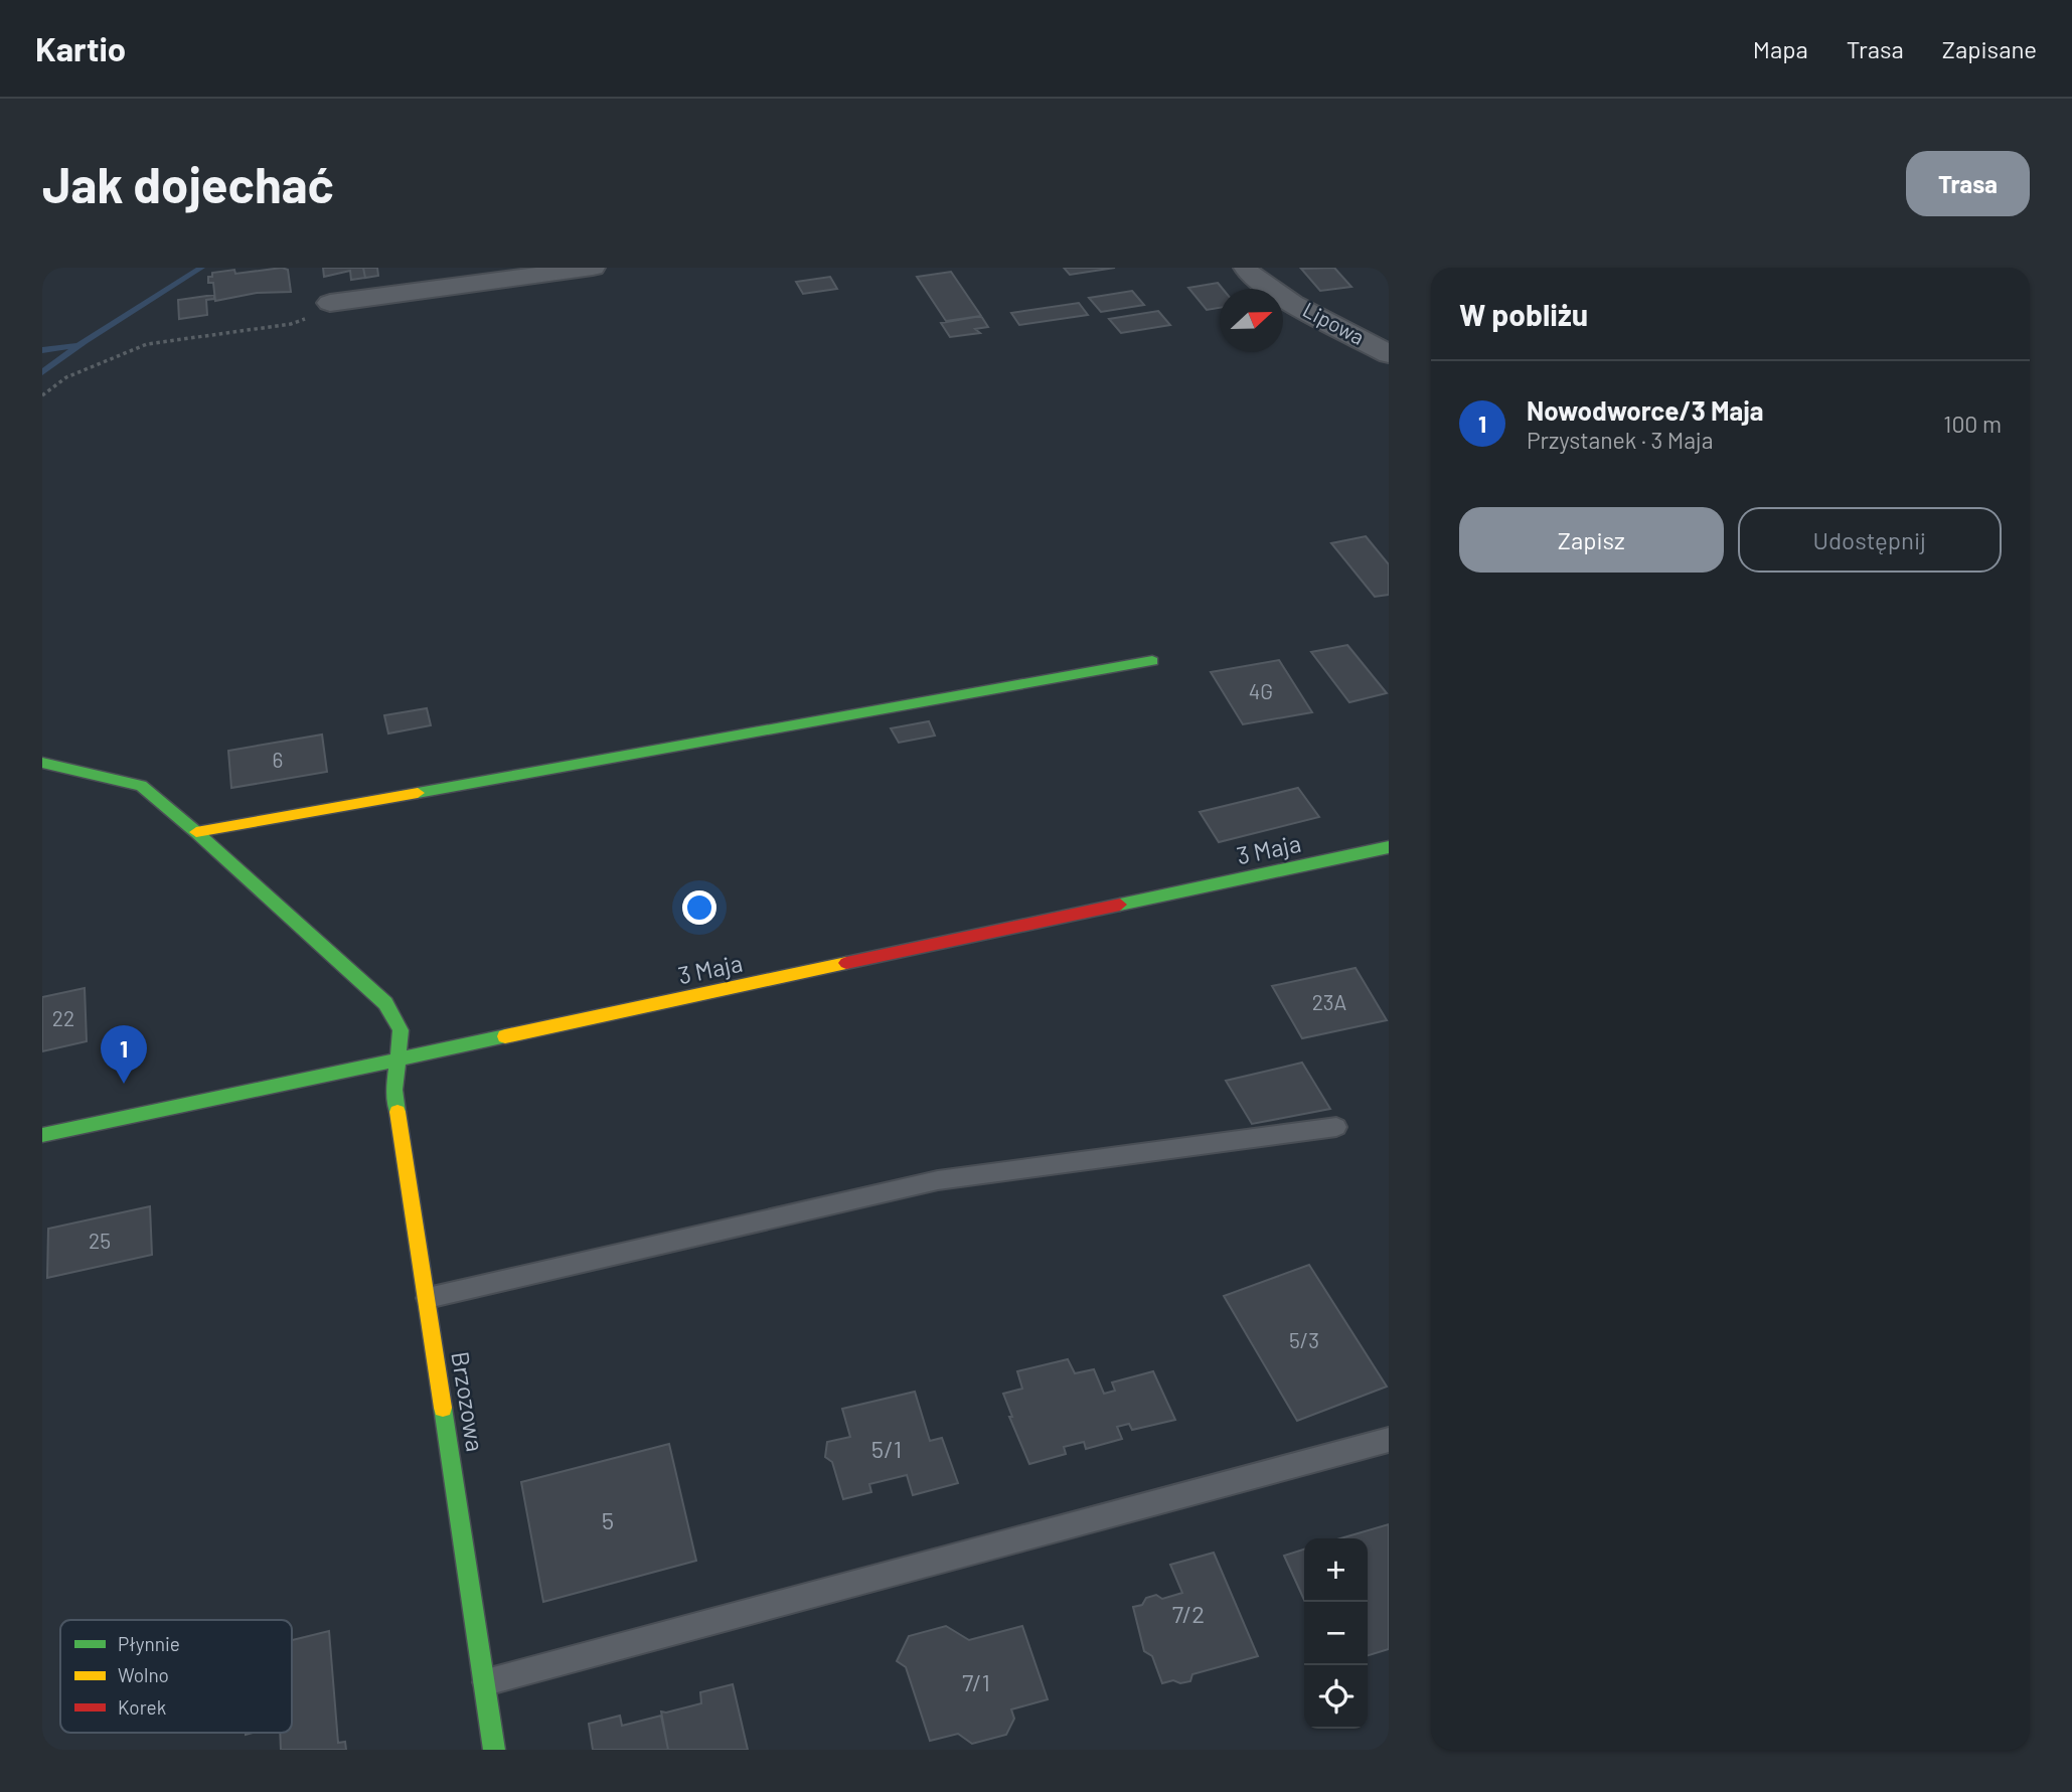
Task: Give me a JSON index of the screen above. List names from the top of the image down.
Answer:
{
  "streets": {
    "street": ["Lipowa", "3 Maja", "Brzozowa"]
  },
  "crossings": [
    ["3 Maja", "Brzozowa"]
  ],
  "house_numbers": [
    "4G",
    "6",
    "23A",
    "22",
    "25",
    "5/3",
    "5/1",
    "5",
    "7/2",
    "7/1"
  ],
  "legend": ["Płynnie", "Wolno", "Korek"],
  "north": "right",
  "page": {
    "header": "Kartio",
    "nav": ["Mapa", "Trasa", "Zapisane"],
    "buttons": [
      "Trasa",
      ["Zapisz", "Udostępnij"]
    ],
    "title": "Jak dojechać",
    "heading": "W pobliżu",
    "list": [
      {
        "mark": "1",
        "name": "Nowodworce/3 Maja",
        "note": "Przystanek · 3 Maja",
        "value": "100 m"
      }
    ],
    "pins": "1",
    "map_buttons": ["+", "−"]
  }
}
